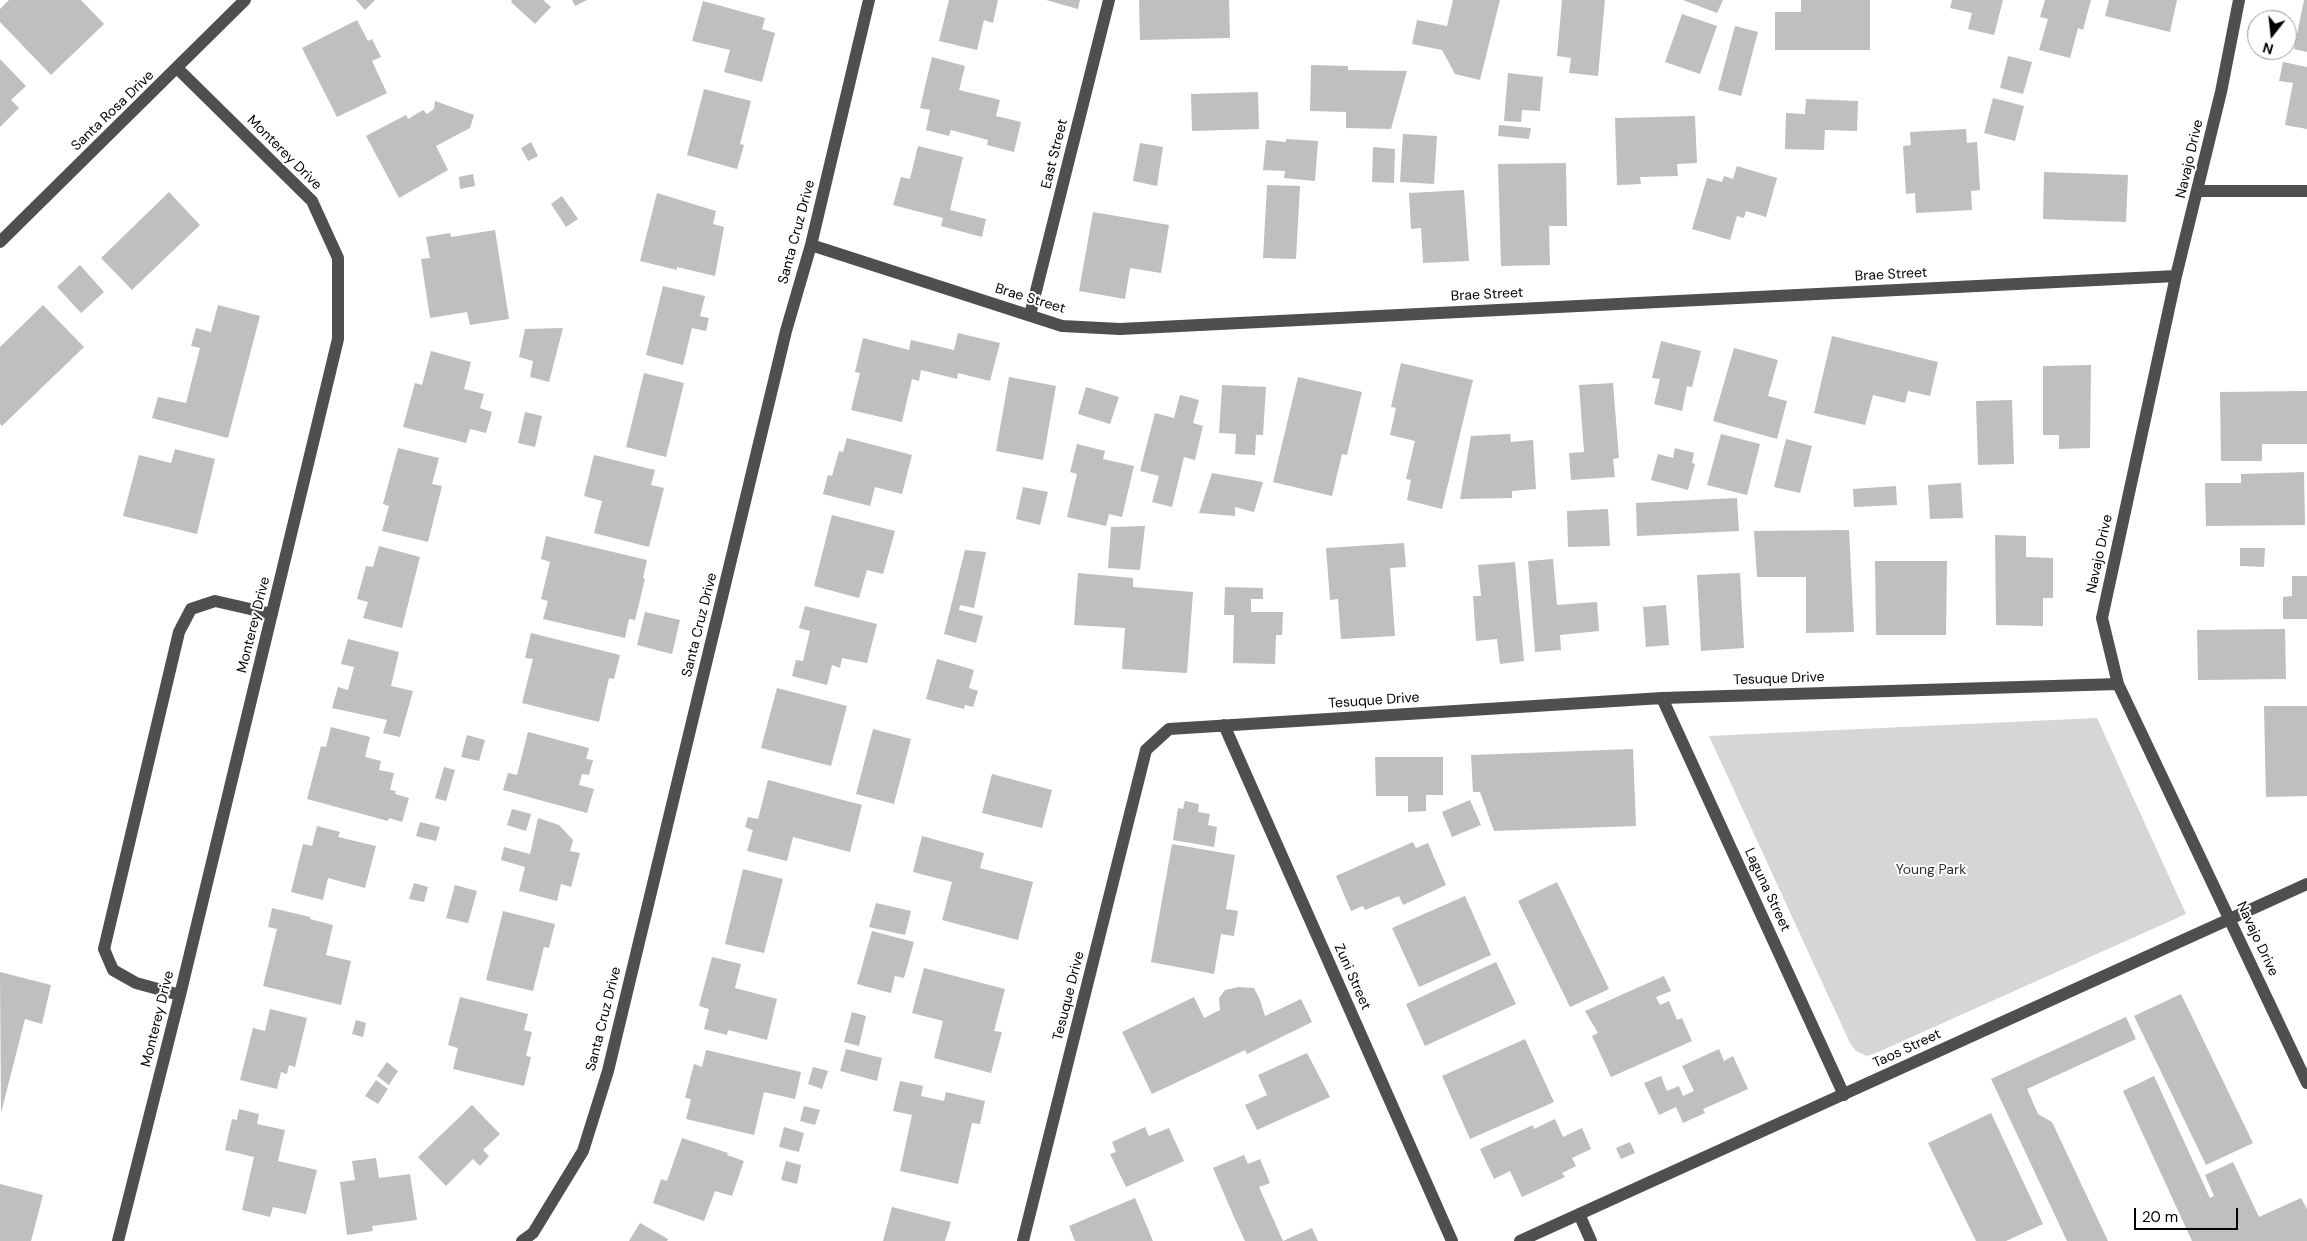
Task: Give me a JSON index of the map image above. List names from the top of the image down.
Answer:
{
  "streets": {
    "street": [
      "Santa Rosa Drive",
      "Monterey Drive",
      "East Street",
      "Navajo Drive",
      "Santa Cruz Drive",
      "Brae Street",
      "Tesuque Drive",
      "Laguna Street",
      "Zuni Street",
      "Taos Street"
    ]
  },
  "crossings": [
    ["Santa Rosa Drive", "Monterey Drive"],
    ["East Street", "Brae Street"],
    ["Navajo Drive", "Brae Street"],
    ["Navajo Drive", "Tesuque Drive"],
    ["Navajo Drive", "Taos Street"],
    ["Santa Cruz Drive", "Brae Street"],
    ["Tesuque Drive", "Laguna Street"],
    ["Tesuque Drive", "Zuni Street"],
    ["Laguna Street", "Taos Street"]
  ],
  "parks": ["Young Park"],
  "scale_bar": "20 m",
  "north": "bottom"
}
